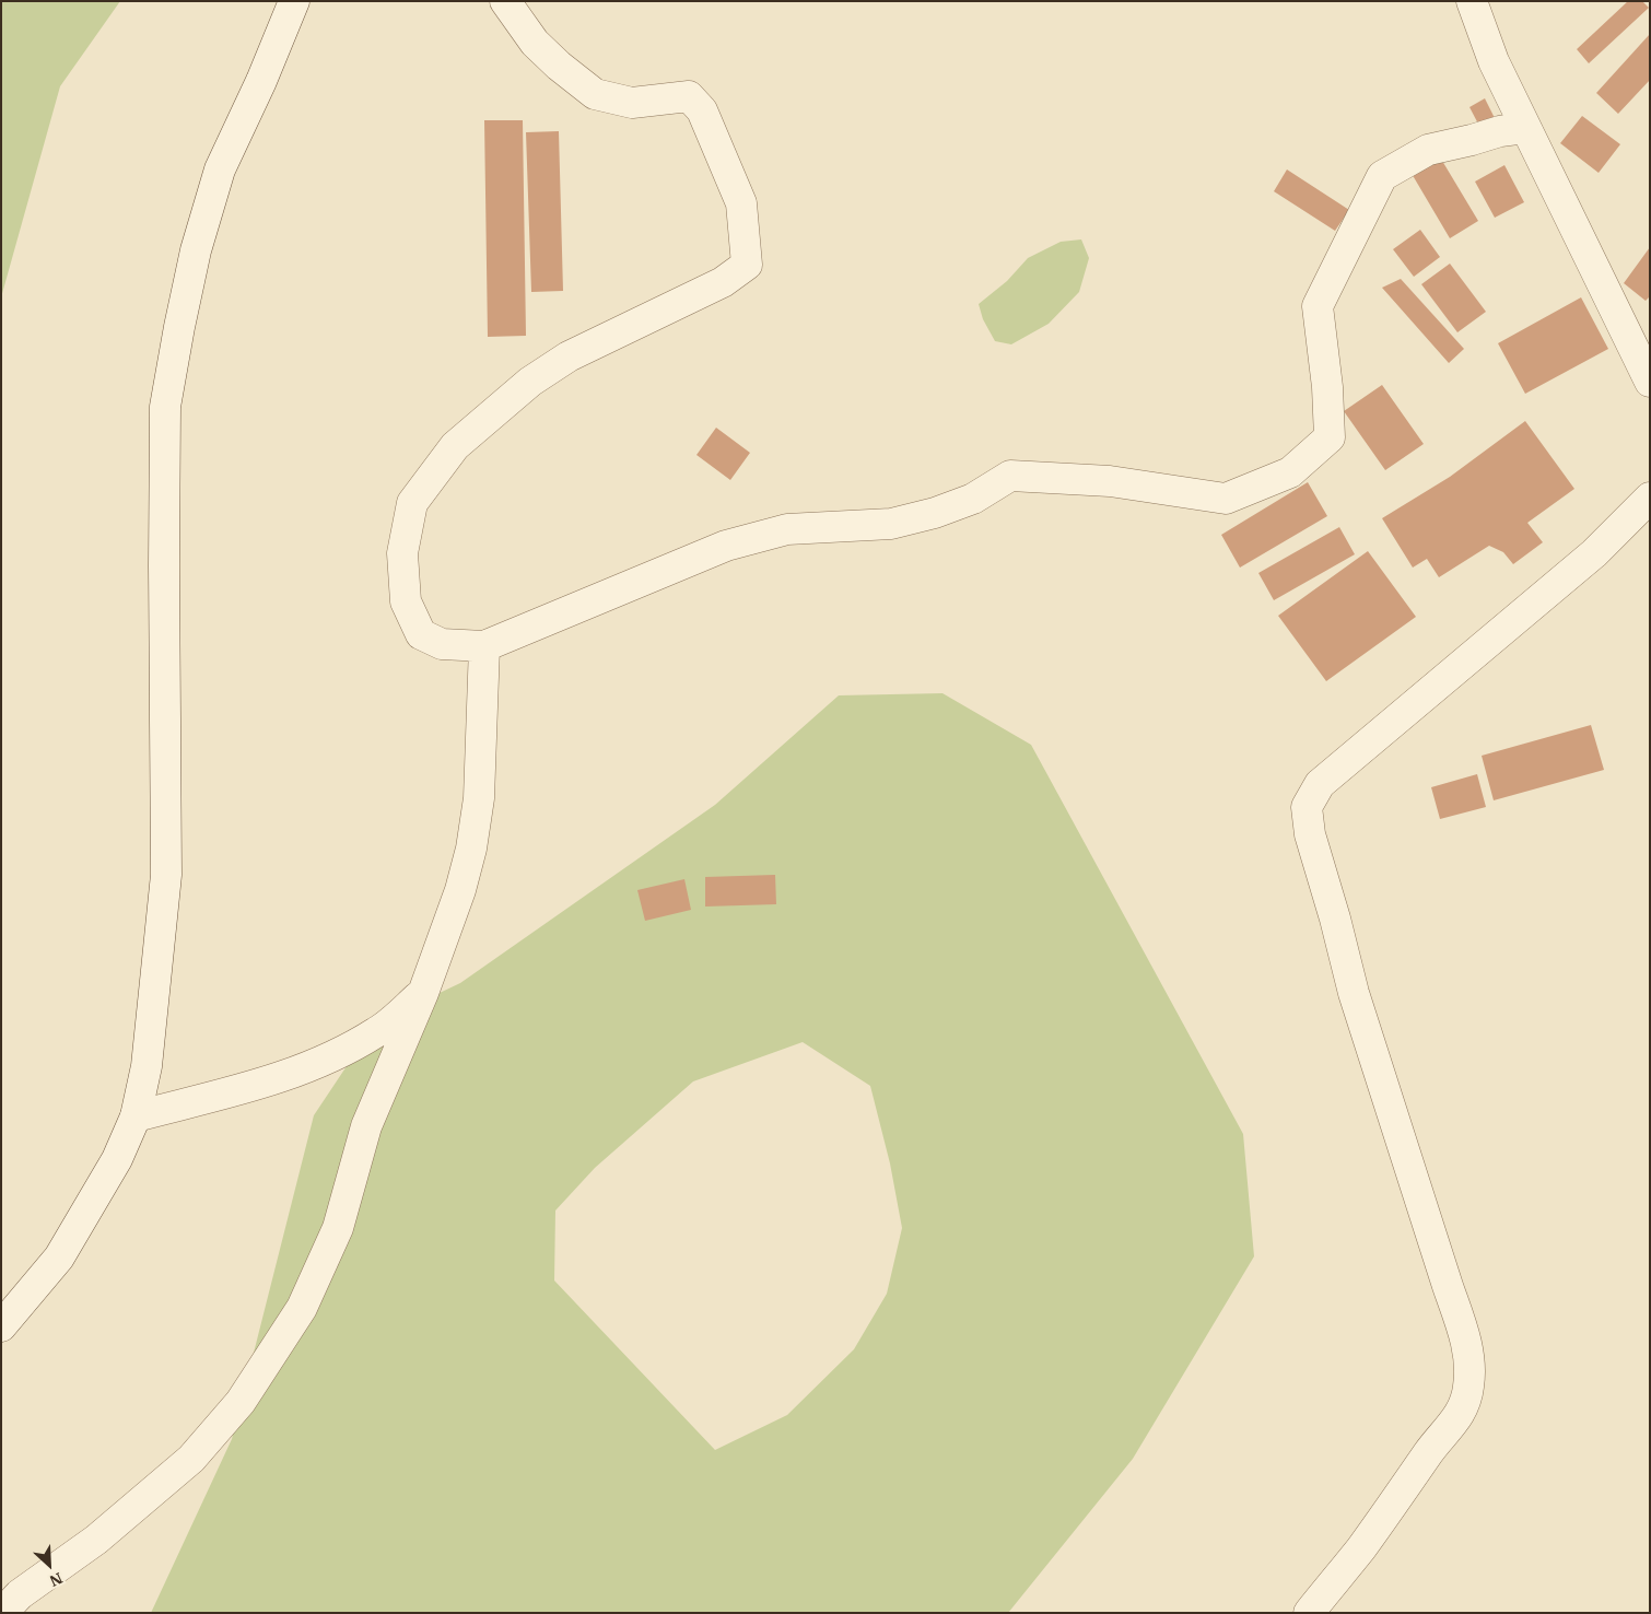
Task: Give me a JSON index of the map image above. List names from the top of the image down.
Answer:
{
  "north": "bottom right"
}
